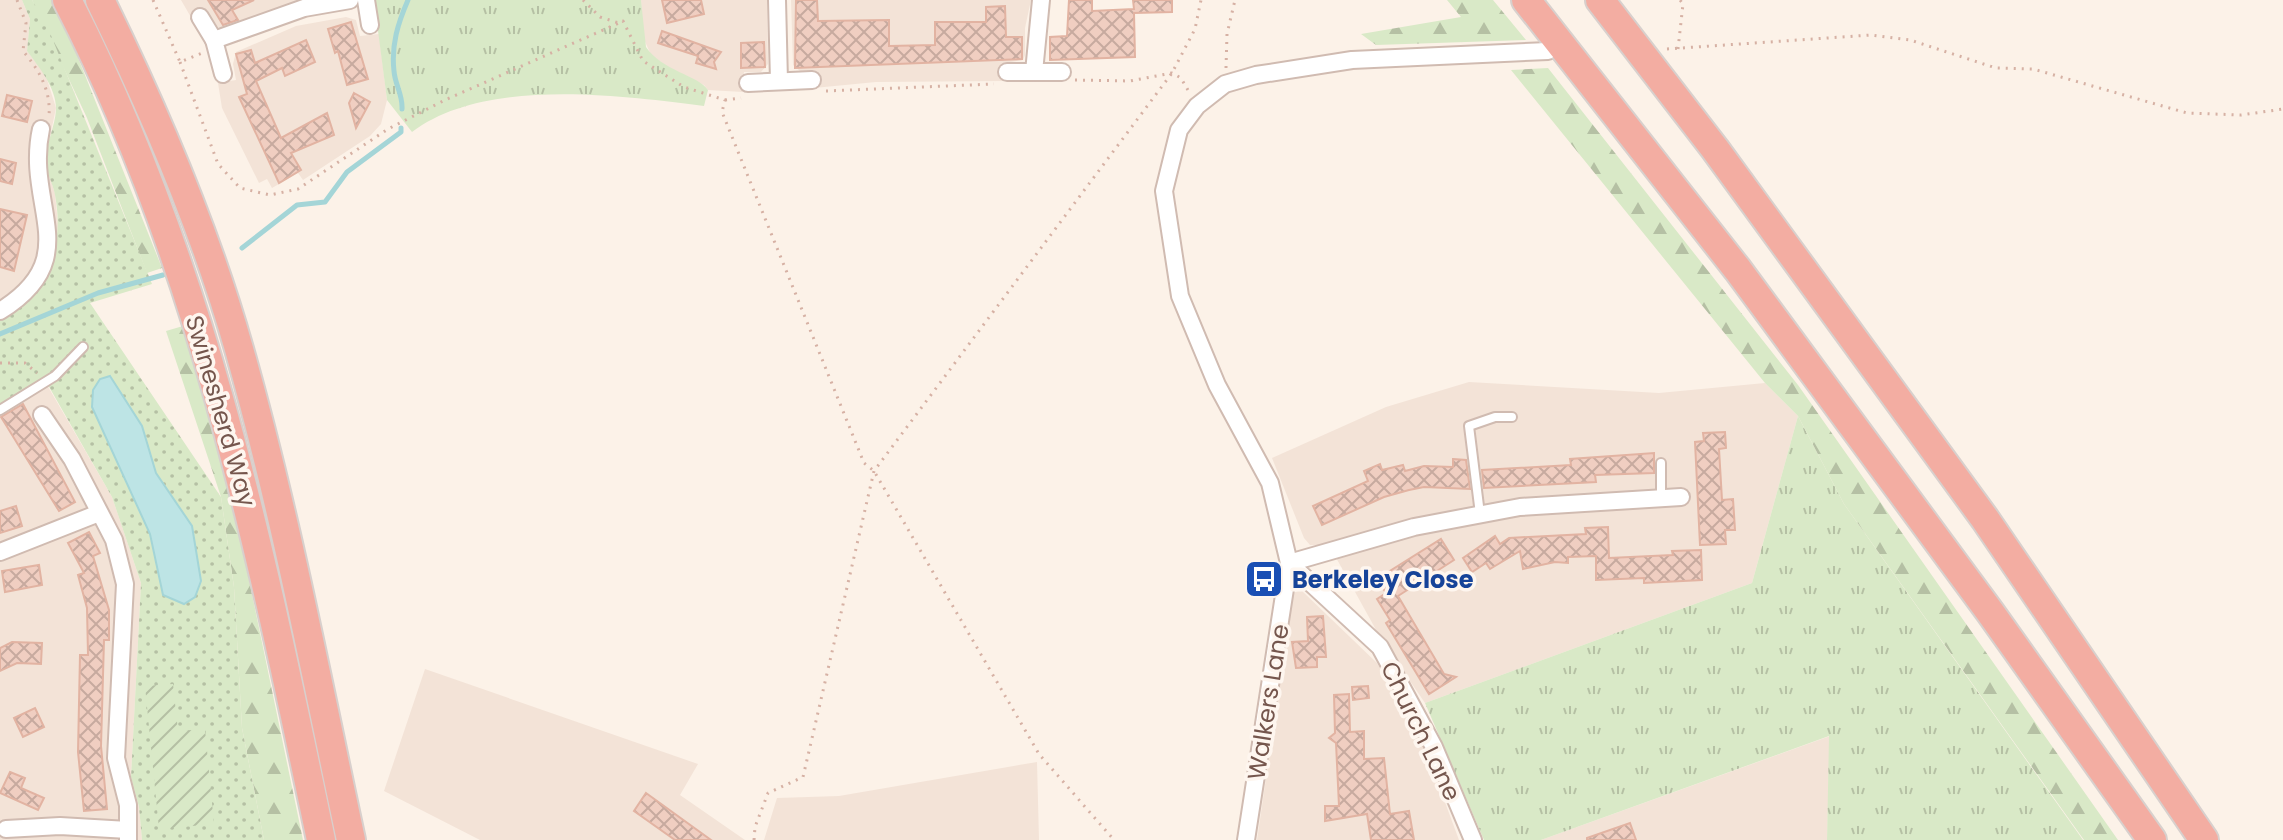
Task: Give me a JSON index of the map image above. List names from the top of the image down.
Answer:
{
  "streets": {
    "highway": ["Swinesherd Way"],
    "street": ["Walkers Lane", "Church Lane"]
  },
  "crossings": [
    ["Walkers Lane", "Church Lane"]
  ],
  "places": {
    "bus stop": ["Berkeley Close"]
  }
}
